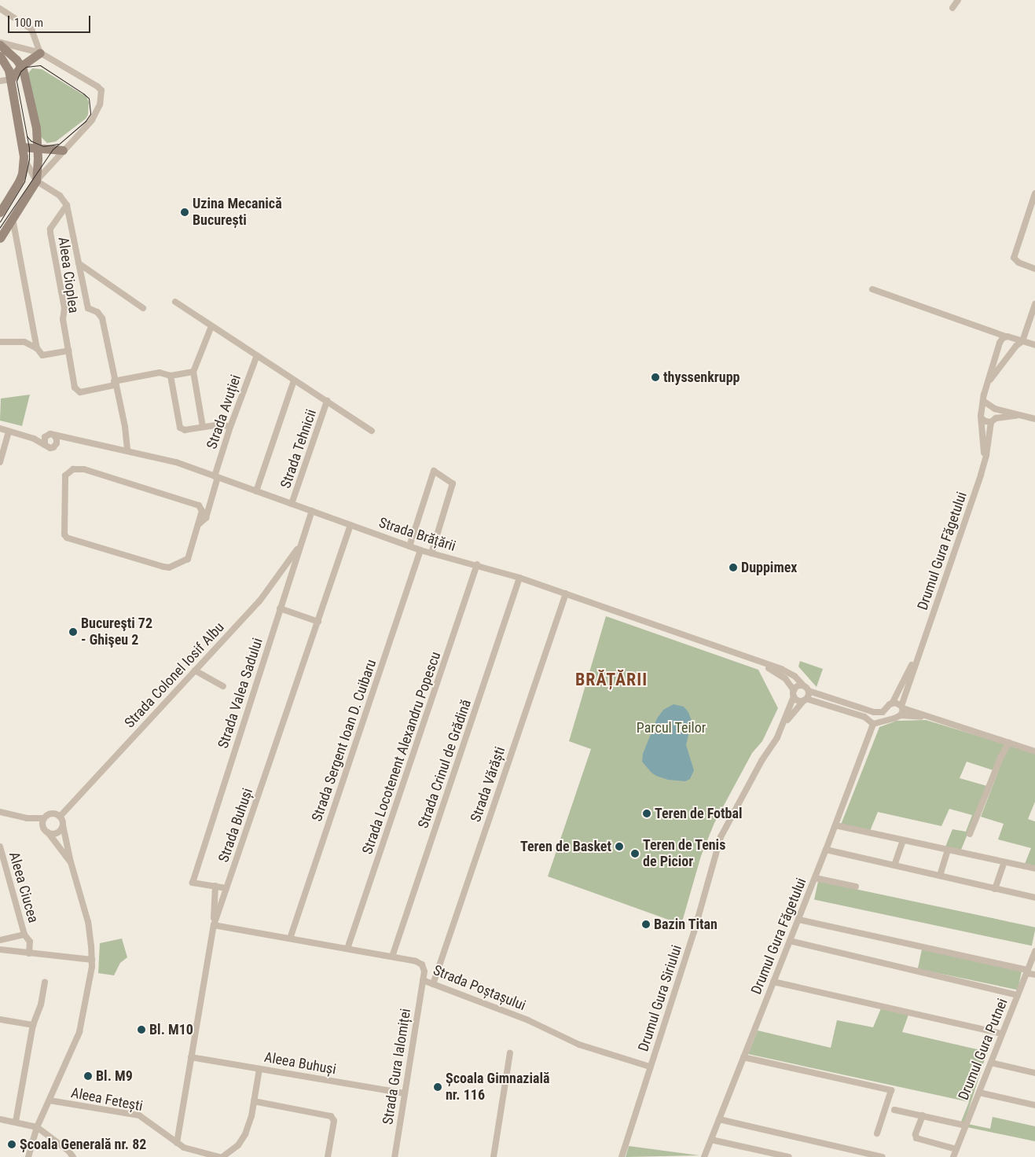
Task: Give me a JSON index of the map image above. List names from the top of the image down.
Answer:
{
  "streets": {
    "street": [
      "Aleea Cioplea",
      "Strada Avuției",
      "Strada Tehnicii",
      "Strada Brățării",
      "Drumul Gura Făgetului",
      "Strada Colonel Iosif Albu",
      "Strada Valea Sadului",
      "Strada Sergent Ioan D. Cuibaru",
      "Strada Locotenent Alexandru Popescu",
      "Strada Crinul de Grădină",
      "Strada Vărăști",
      "Strada Buhuși",
      "Aleea Ciucea",
      "Strada Poștașului",
      "Drumul Gura Siriului",
      "Drumul Gura Putnei",
      "Aleea Buhuși",
      "Strada Gura Ialomiței",
      "Aleea Fetești"
    ]
  },
  "crossings": [
    ["Strada Avuției", "Strada Brățării"],
    ["Strada Tehnicii", "Strada Brățării"],
    ["Strada Brățării", "Strada Valea Sadului"],
    ["Strada Brățării", "Strada Sergent Ioan D. Cuibaru"],
    ["Strada Brățării", "Strada Locotenent Alexandru Popescu"],
    ["Strada Brățării", "Strada Crinul de Grădină"],
    ["Strada Brățării", "Strada Vărăști"],
    ["Strada Brățării", "Strada Buhuși"],
    ["Strada Brățării", "Drumul Gura Siriului"],
    ["Strada Colonel Iosif Albu", "Strada Valea Sadului"],
    ["Strada Sergent Ioan D. Cuibaru", "Strada Poștașului"],
    ["Strada Locotenent Alexandru Popescu", "Strada Poștașului"],
    ["Strada Crinul de Grădină", "Strada Poștașului"],
    ["Strada Vărăști", "Strada Poștașului"],
    ["Strada Buhuși", "Strada Poștașului"],
    ["Strada Buhuși", "Aleea Buhuși"],
    ["Strada Buhuși", "Aleea Fetești"],
    ["Strada Poștașului", "Drumul Gura Siriului"],
    ["Strada Poștașului", "Strada Gura Ialomiței"],
    ["Aleea Buhuși", "Strada Gura Ialomiței"]
  ],
  "districts": ["BRĂȚĂRII"],
  "parks": ["Parcul Teilor"],
  "places": [
    "Uzina Mecanică București",
    "thyssenkrupp",
    "Duppimex",
    "Bucureşti 72 - Ghişeu 2",
    "Teren de Fotbal",
    "Teren de Basket",
    "Teren de Tenis de Picior",
    "Bazin Titan",
    "Bl. M10",
    "Bl. M9",
    "Școala Gimnazială nr. 116",
    "Școala Generală nr. 82"
  ],
  "scale_bar": "100 m"
}
